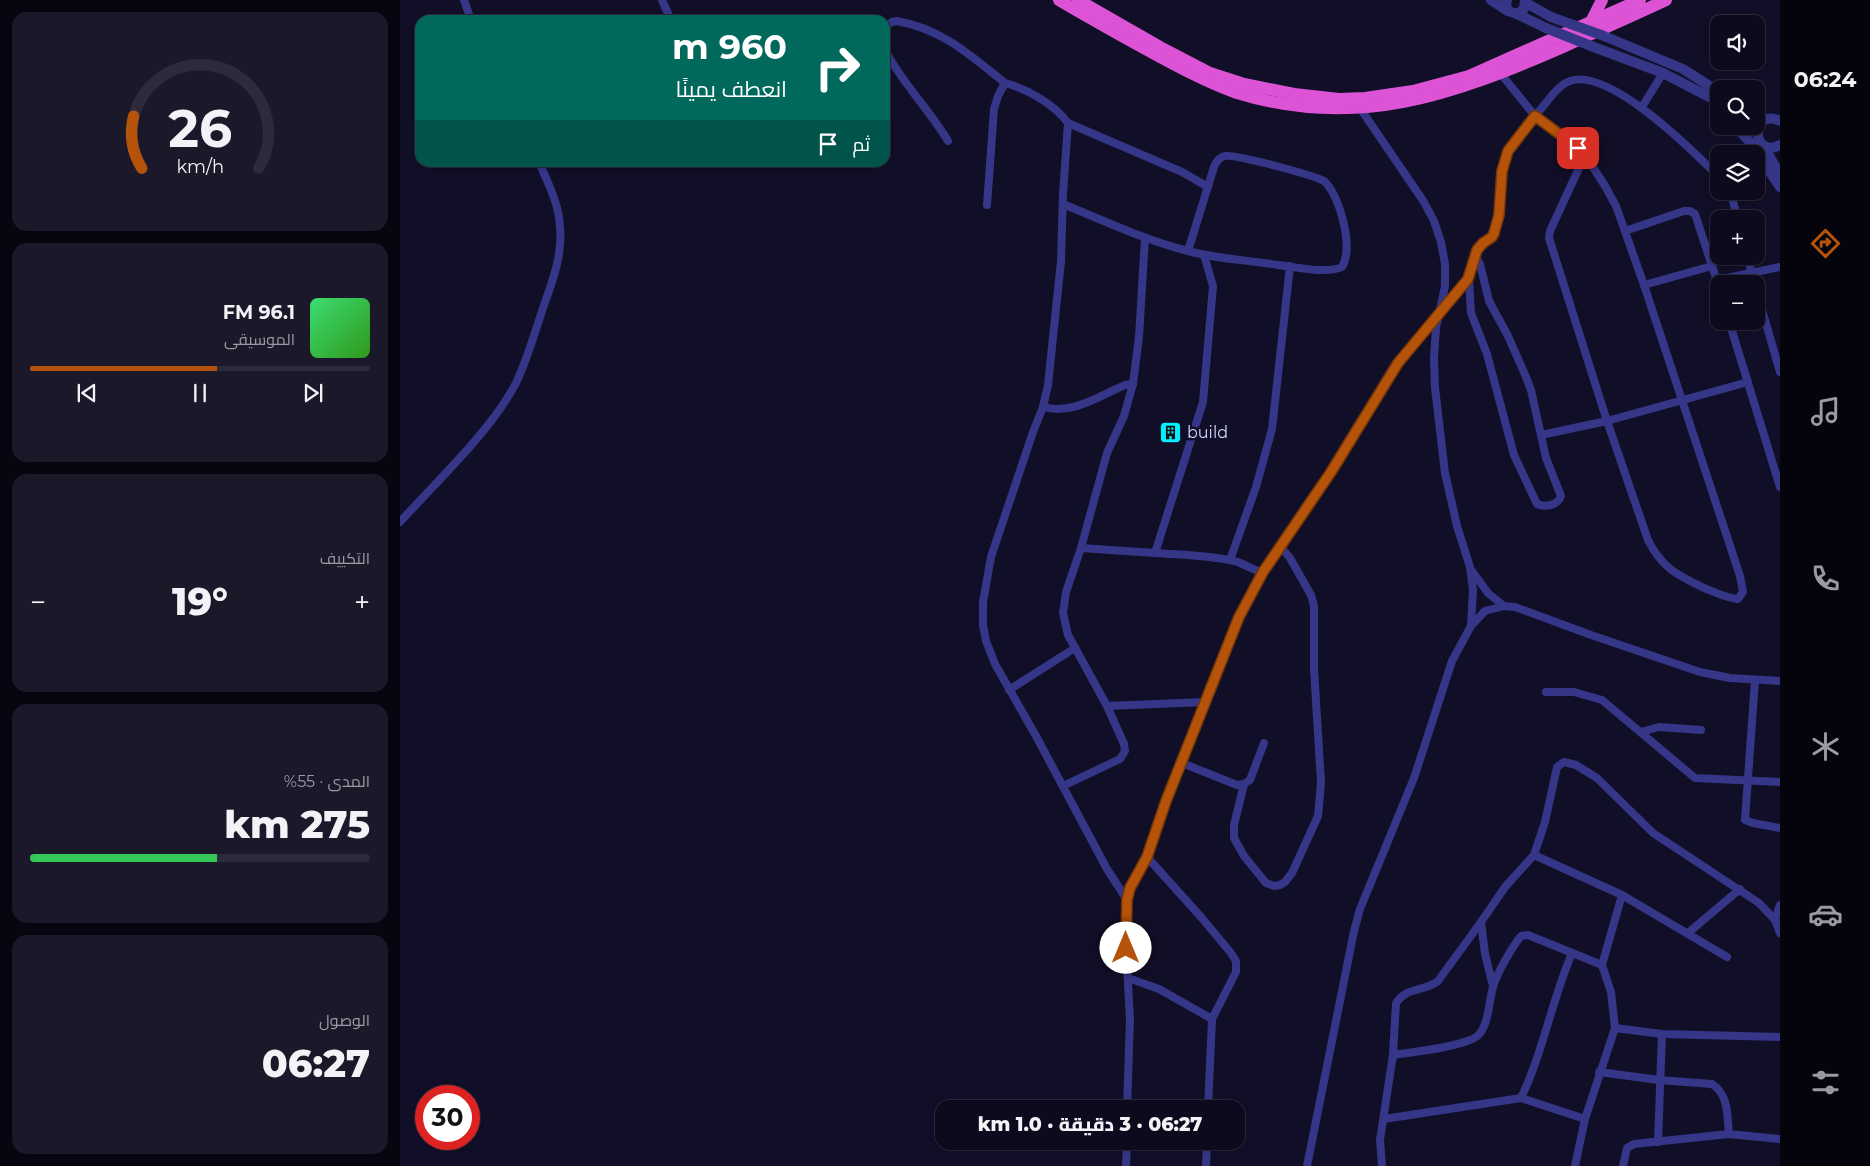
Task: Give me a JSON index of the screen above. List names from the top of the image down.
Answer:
{
  "places": {
    "building": ["build"]
  },
  "page": {
    "tabs": "06:24",
    "map_buttons": ["+", "−"],
    "turn": ["960 m", "انعطف يمينًا"],
    "then": "ثم",
    "song": ["96.1 FM", "الموسيقى"],
    "tile": [
      "التكييف",
      ["المدى · 55%", "275 km"],
      ["الوصول", "06:27"]
    ],
    "heat": ["−", "19°", "+"],
    "limit": "30",
    "trip": "06:27 · 3 دقيقة · 1.0 km",
    "gauge": ["26", "km/h"]
  }
}
